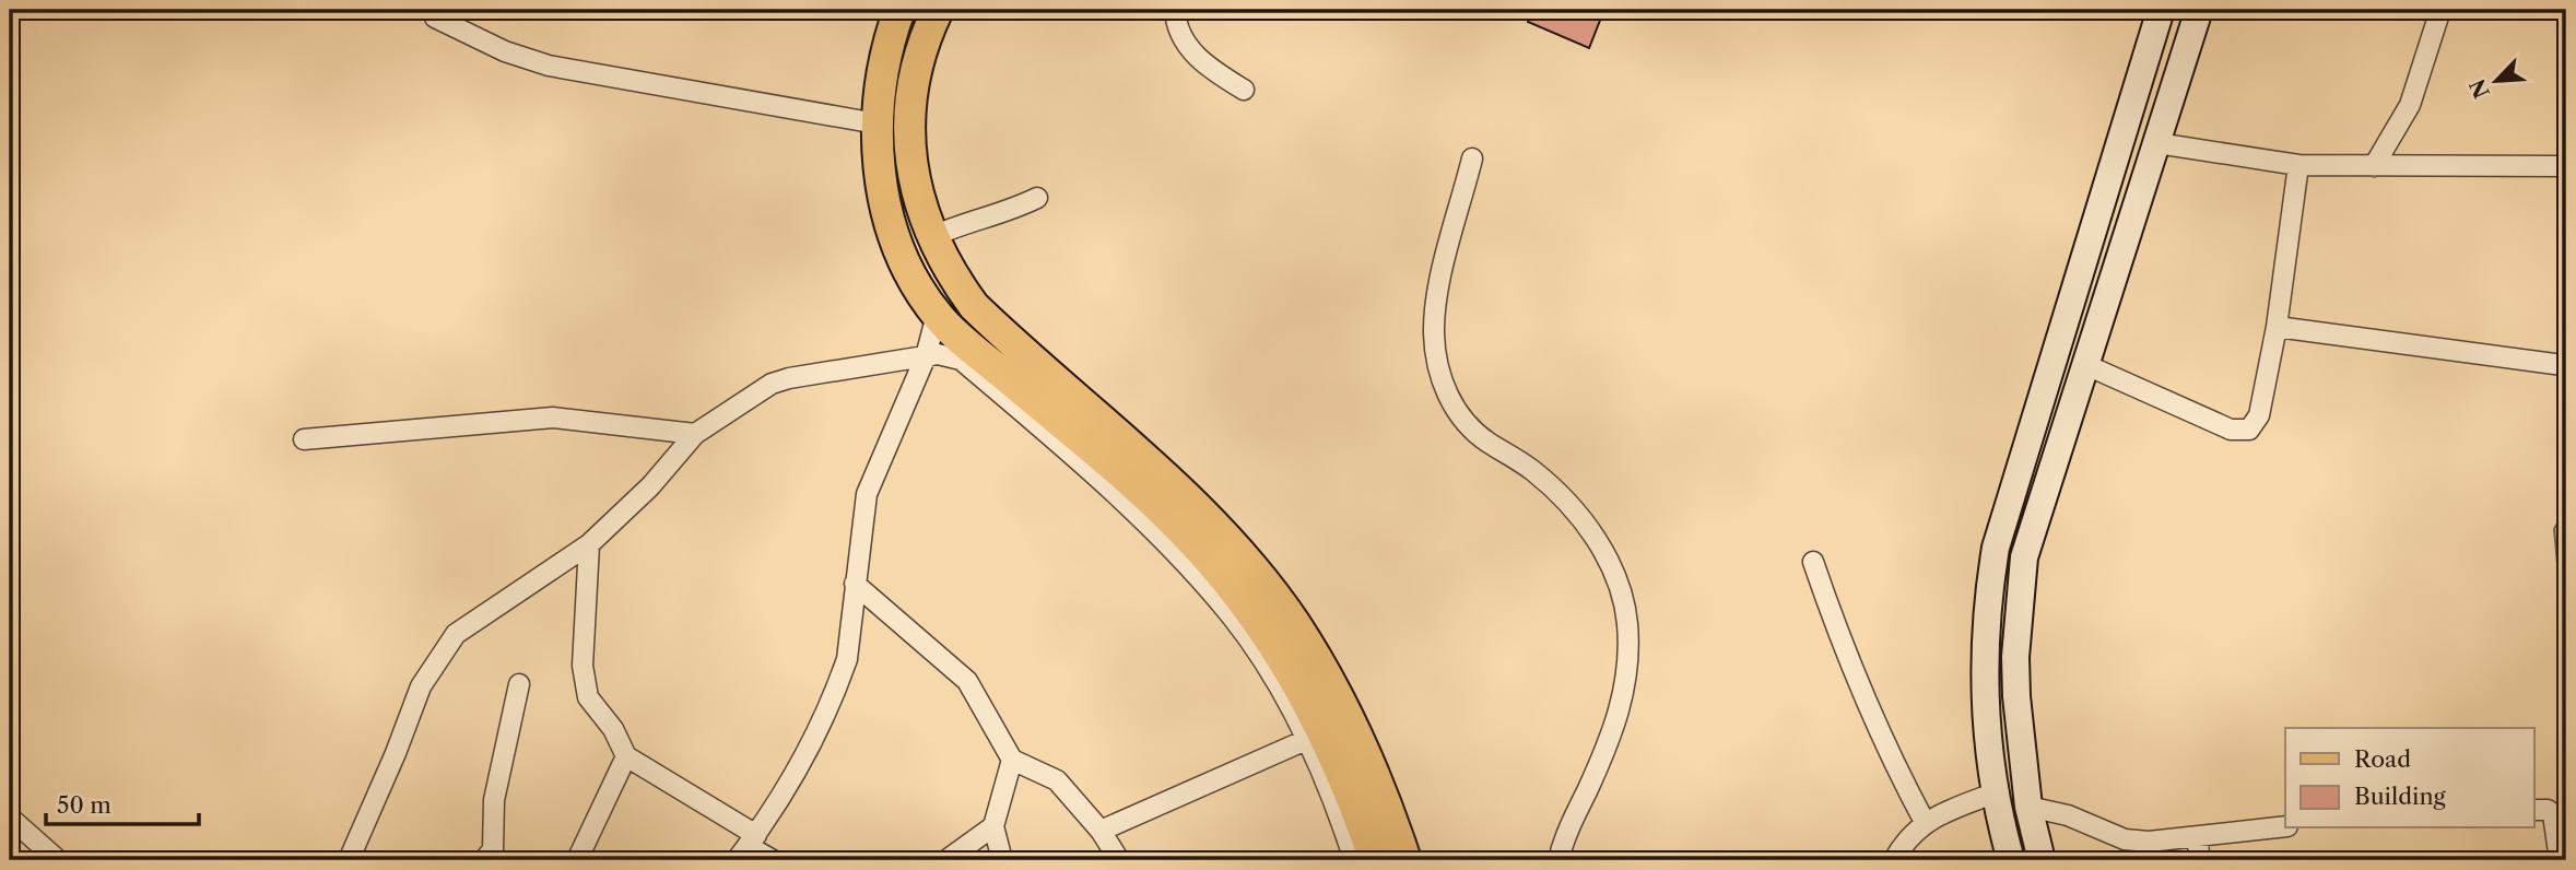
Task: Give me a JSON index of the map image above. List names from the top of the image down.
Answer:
{
  "legend": ["Road", "Building"],
  "scale_bar": "50 m",
  "north": "bottom left"
}
